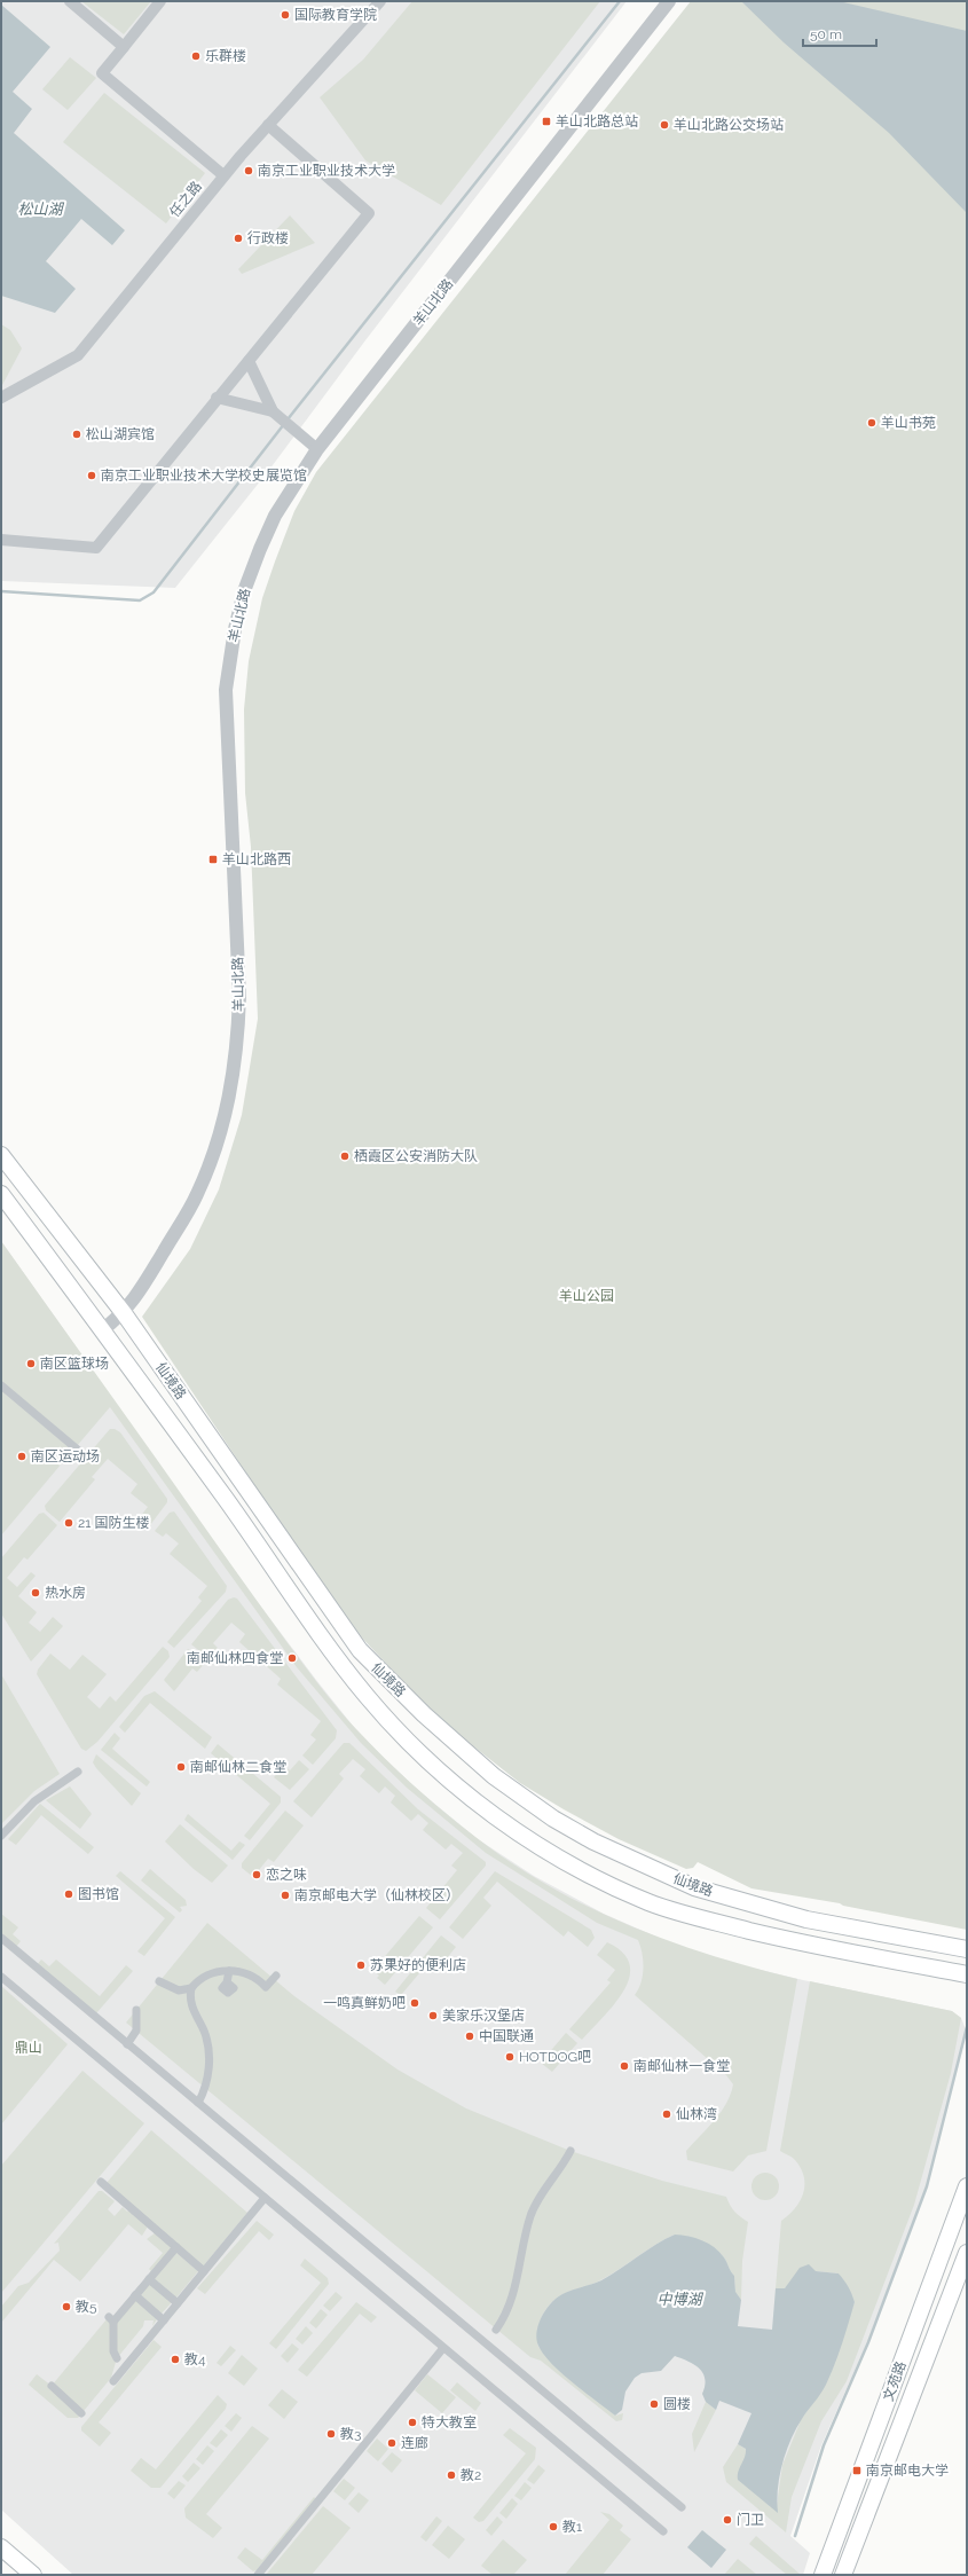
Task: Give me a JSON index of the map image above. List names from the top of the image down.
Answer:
{
  "streets": {
    "main road": ["仙境路", "文苑路"],
    "street": ["任之路", "羊山北路"]
  },
  "crossings": [
    ["羊山北路", "仙境路"]
  ],
  "water": ["松山湖", "中博湖"],
  "parks": ["羊山公园", "鼎山"],
  "places": {
    "other": [
      "国际教育学院",
      "乐群楼",
      "羊山北路公交场站",
      "南京工业职业技术大学",
      "行政楼",
      "羊山书苑",
      "松山湖宾馆",
      "南京工业职业技术大学校史展览馆",
      "栖霞区公安消防大队",
      "南区篮球场",
      "南区运动场",
      "21 国防生楼",
      "热水房",
      "南邮仙林四食堂",
      "南邮仙林二食堂",
      "恋之味",
      "图书馆",
      "南京邮电大学（仙林校区）",
      "苏果好的便利店",
      "一鸣真鲜奶吧",
      "美家乐汉堡店",
      "中国联通",
      "HOTDOG吧",
      "南邮仙林一食堂",
      "仙林湾",
      "教5",
      "教4",
      "圆楼",
      "特大教室",
      "教3",
      "连廊",
      "教2",
      "门卫",
      "教1"
    ],
    "transit": ["羊山北路总站", "羊山北路西", "南京邮电大学"]
  },
  "scale_bar": "50 m"
}
